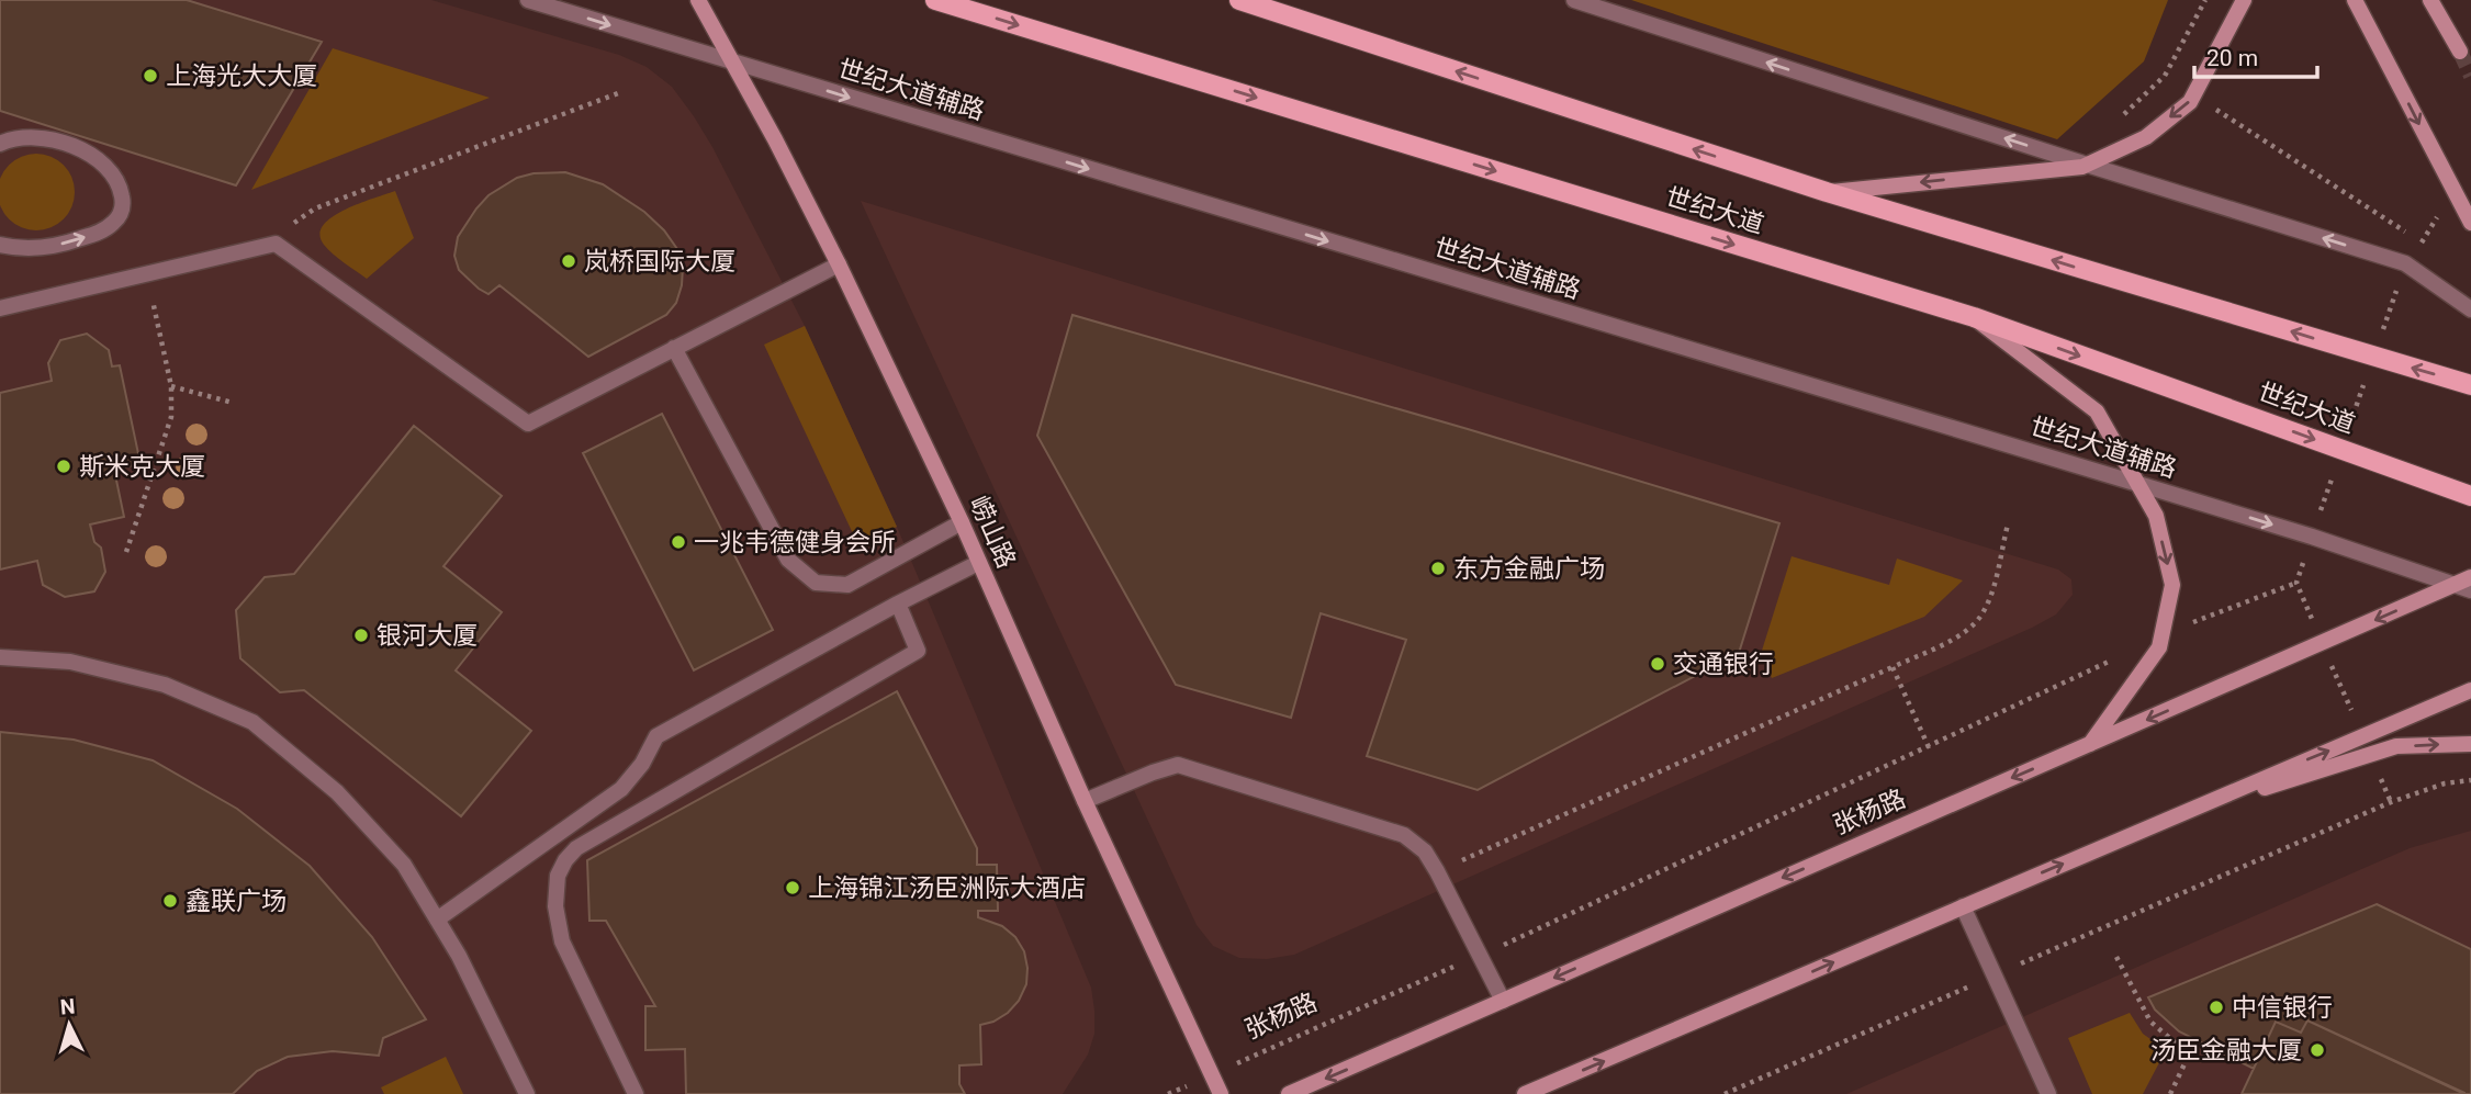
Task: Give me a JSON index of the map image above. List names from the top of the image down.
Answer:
{
  "streets": {
    "main road": ["世纪大道", "崂山路", "张杨路"],
    "street": ["世纪大道辅路"]
  },
  "crossings": [
    ["世纪大道辅路", "崂山路"],
    ["世纪大道辅路", "张杨路"],
    ["崂山路", "张杨路"]
  ],
  "one_way": ["世纪大道辅路"],
  "places": [
    "上海光大大厦",
    "岚桥国际大厦",
    "斯米克大厦",
    "一兆韦德健身会所",
    "东方金融广场",
    "银河大厦",
    "交通银行",
    "上海锦江汤臣洲际大酒店",
    "鑫联广场",
    "中信银行",
    "汤臣金融大厦"
  ],
  "scale_bar": "20 m",
  "north": "top"
}
